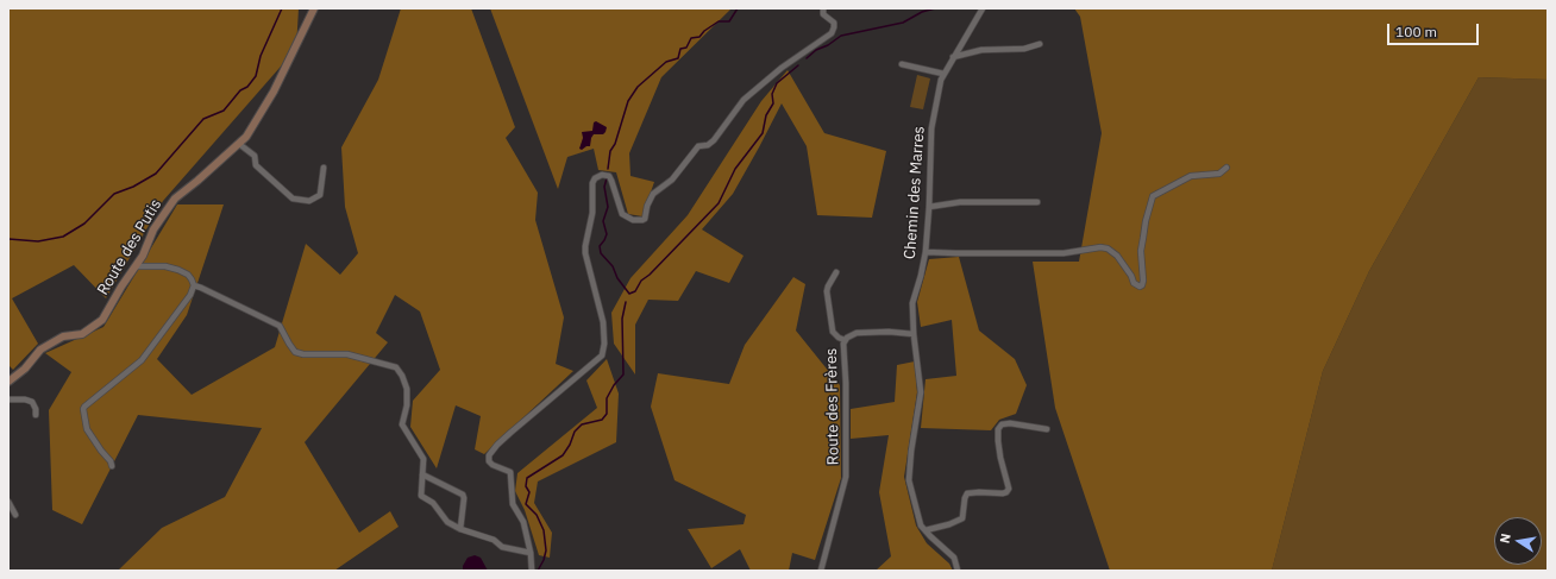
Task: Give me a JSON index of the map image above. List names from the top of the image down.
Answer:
{
  "streets": {
    "street": ["Chemin des Marres", "Route des Putis", "Route des Frères"]
  },
  "crossings": [
    ["Chemin des Marres", "Route des Frères"]
  ],
  "scale_bar": "100 m",
  "north": "left"
}
